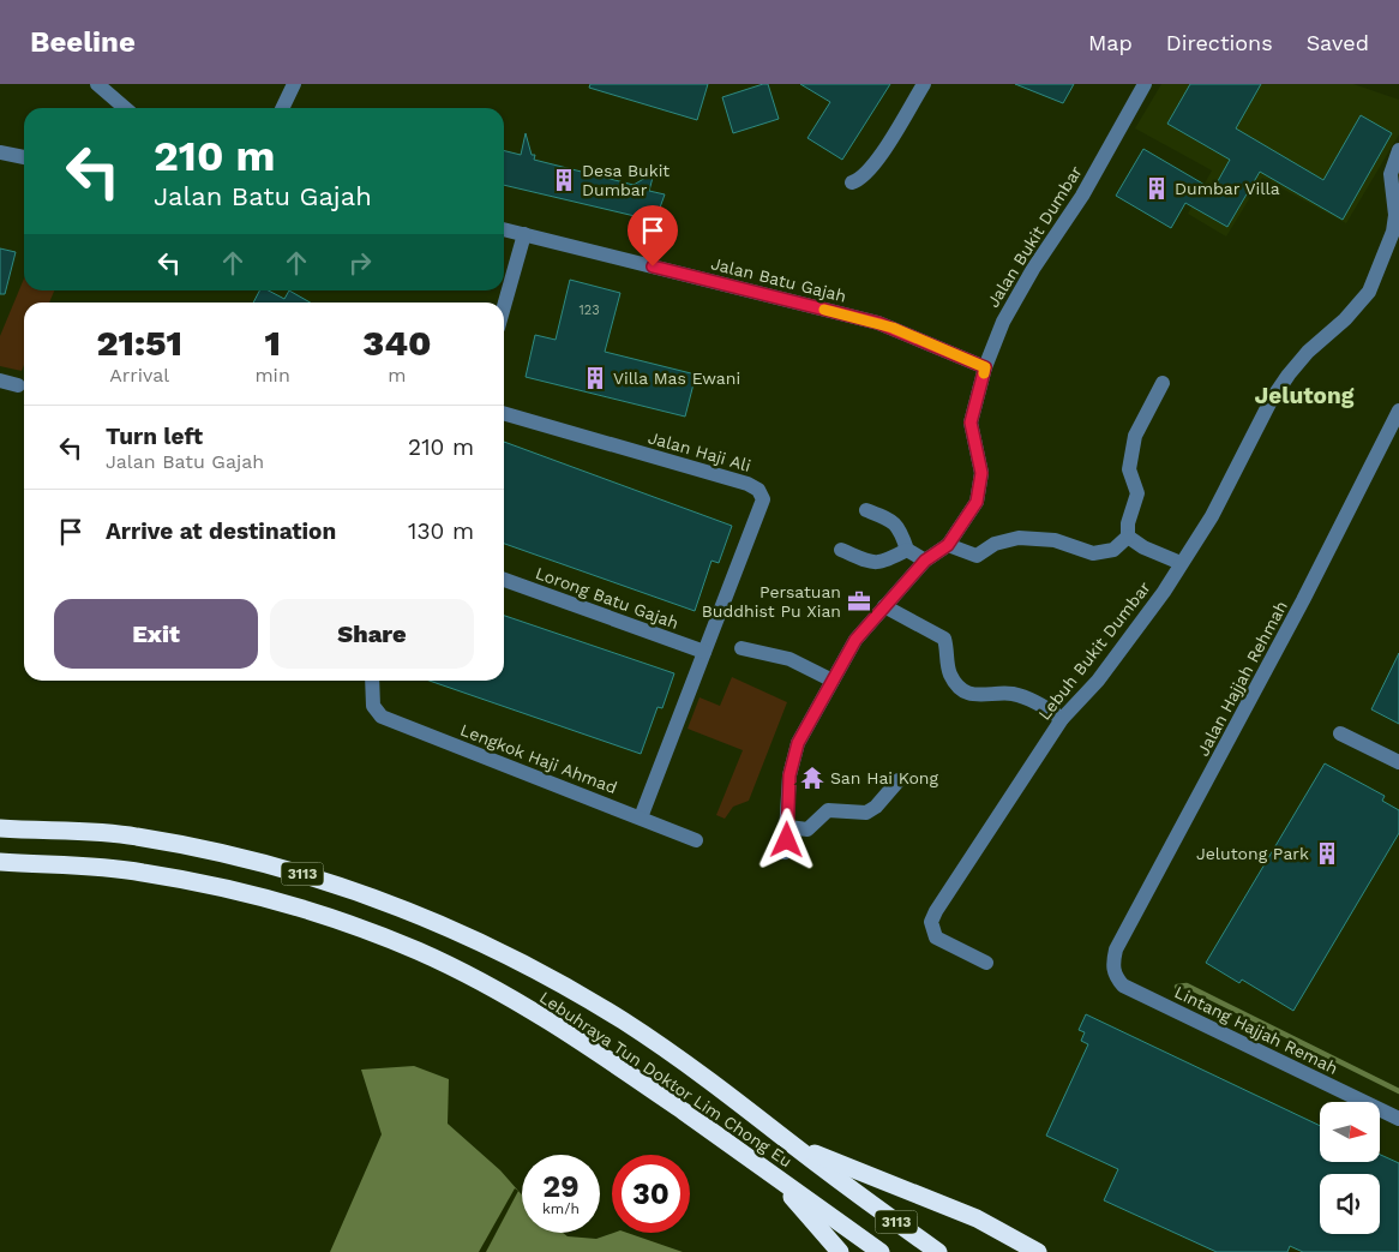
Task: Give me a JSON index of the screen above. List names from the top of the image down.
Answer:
{
  "streets": {
    "highway": ["3113", "Lebuhraya Tun Doktor Lim Chong Eu"],
    "street": [
      "Jalan Bukit Dumbar",
      "Jalan Batu Gajah",
      "Jalan Haji Ali",
      "Lorong Batu Gajah",
      "Lebuh Bukit Dumbar",
      "Jalan Hajjah Rehmah",
      "Lengkok Haji Ahmad",
      "Lintang Hajjah Remah"
    ]
  },
  "crossings": [
    ["Jalan Bukit Dumbar", "Jalan Batu Gajah"],
    ["Jalan Haji Ali", "Lorong Batu Gajah"],
    ["Jalan Haji Ali", "Lengkok Haji Ahmad"],
    ["Jalan Hajjah Rehmah", "Lintang Hajjah Remah"]
  ],
  "districts": ["Jelutong"],
  "places": {
    "building": [
      "Desa Bukit Dumbar",
      "Dumbar Villa",
      "Villa Mas Ewani",
      "Jelutong Park"
    ],
    "office": ["Persatuan Buddhist Pu Xian"],
    "temple": ["San Hai Kong"]
  },
  "house_numbers": ["123"],
  "north": "right",
  "page": {
    "header": "Beeline",
    "nav": ["Map", "Directions", "Saved"],
    "turn": ["210 m", "Jalan Batu Gajah"],
    "eta": [
      "21:51",
      "Arrival",
      "1",
      "min",
      "340",
      "m"
    ],
    "list": [
      {
        "name": "Turn left",
        "note": "Jalan Batu Gajah",
        "value": "210 m"
      },
      {
        "name": "Arrive at destination",
        "value": "130 m"
      }
    ],
    "buttons": ["Exit", "Share"],
    "speed": "29 km/h",
    "limit": "30"
  }
}
